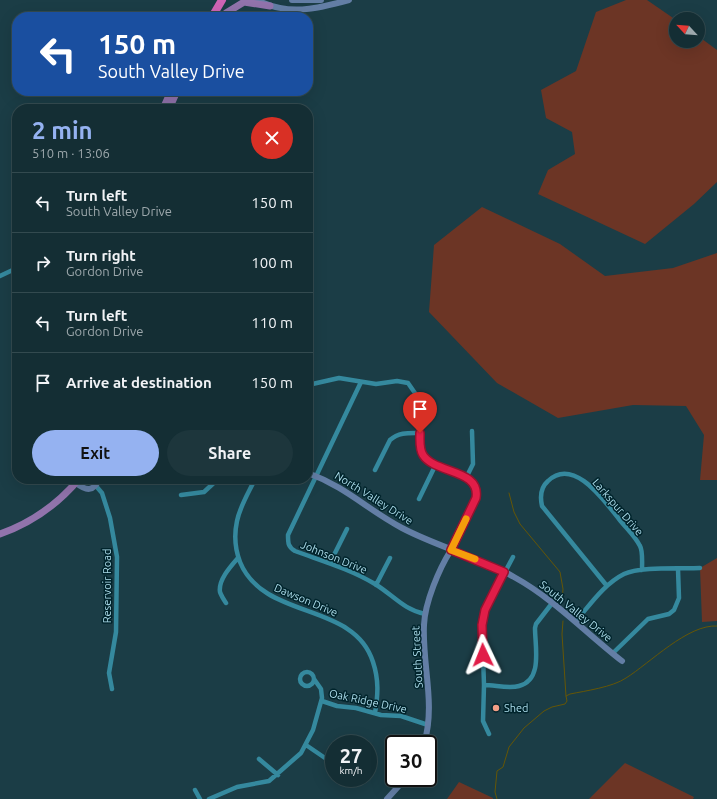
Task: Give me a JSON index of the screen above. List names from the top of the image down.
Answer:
{
  "streets": {
    "street": [
      "North Valley Drive",
      "Larkspur Drive",
      "Johnson Drive",
      "Reservoir Road",
      "Dawson Drive",
      "South Valley Drive",
      "South Street",
      "Oak Ridge Drive"
    ]
  },
  "crossings": [
    ["North Valley Drive", "Johnson Drive"],
    ["North Valley Drive", "South Valley Drive"],
    ["North Valley Drive", "South Street"],
    ["Johnson Drive", "South Street"],
    ["Dawson Drive", "Oak Ridge Drive"],
    ["South Valley Drive", "South Street"],
    ["South Street", "Oak Ridge Drive"]
  ],
  "places": ["Shed"],
  "north": "top left",
  "page": {
    "turn": ["150 m", "South Valley Drive"],
    "heading": ["2 min", "510 m · 13:06"],
    "list": [
      {
        "name": "Turn left",
        "note": "South Valley Drive",
        "value": "150 m"
      },
      {
        "name": "Turn right",
        "note": "Gordon Drive",
        "value": "100 m"
      },
      {
        "name": "Turn left",
        "note": "Gordon Drive",
        "value": "110 m"
      },
      {
        "name": "Arrive at destination",
        "value": "150 m"
      }
    ],
    "buttons": ["Exit", "Share"],
    "speed": "27 km/h",
    "limit": "30"
  }
}
